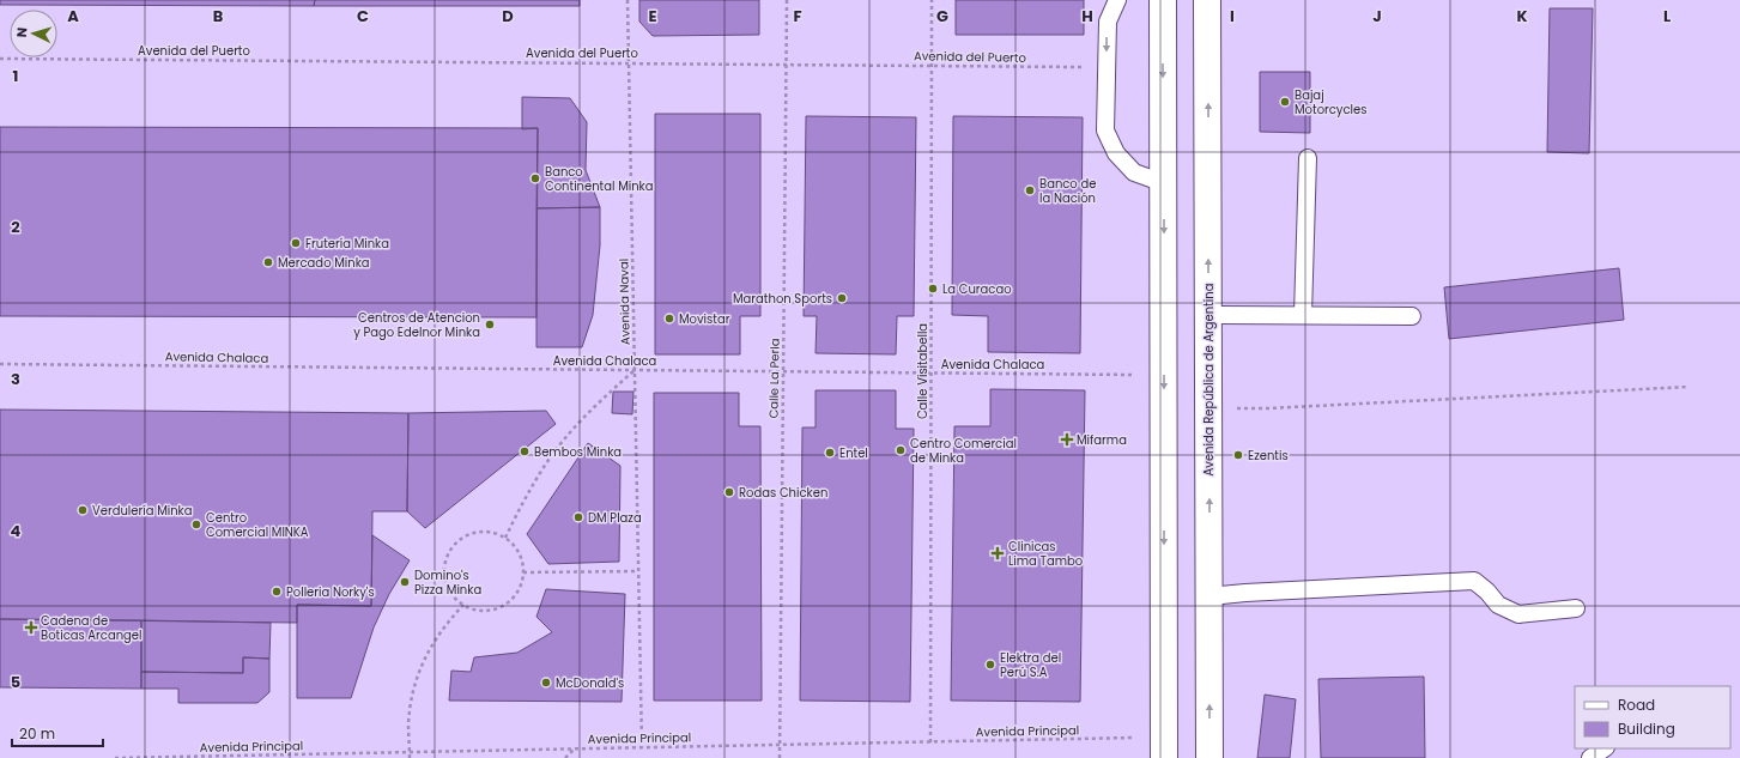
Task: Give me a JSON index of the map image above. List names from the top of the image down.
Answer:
{
  "streets": {
    "main road": ["Avenida República de Argentina"],
    "path": [
      "Avenida del Puerto",
      "Avenida Naval",
      "Avenida Chalaca",
      "Calle Visitabella",
      "Calle La Perla",
      "Avenida Principal"
    ]
  },
  "crossings": [
    ["Avenida del Puerto", "Avenida Naval"],
    ["Avenida del Puerto", "Calle Visitabella"],
    ["Avenida del Puerto", "Calle La Perla"],
    ["Avenida Naval", "Avenida Chalaca"],
    ["Avenida Naval", "Avenida Principal"],
    ["Avenida Chalaca", "Calle Visitabella"],
    ["Avenida Chalaca", "Calle La Perla"],
    ["Calle Visitabella", "Avenida Principal"],
    ["Calle La Perla", "Avenida Principal"]
  ],
  "places": {
    "other": [
      "Bajaj Motorcycles",
      "Banco Continental Minka",
      "Banco de la Nación",
      "Frutería Minka",
      "Mercado Minka",
      "La Curacao",
      "Marathon Sports",
      "Movistar",
      "Centros de Atencion y Pago Edelnor Minka",
      "Centro Comercial de Minka",
      "Bembos Minka",
      "Entel",
      "Ezentis",
      "Rodas Chicken",
      "Verdulería Minka",
      "DM Plaza",
      "Centro Comercial MINKA",
      "Domino's Pizza Minka",
      "Polleria Norky's",
      "Elektra del Perú S.A",
      "McDonald's"
    ],
    "health": ["Mifarma", "Clinicas Lima Tambo", "Cadena de Boticas Arcangel"]
  },
  "legend": ["Road", "Building"],
  "scale_bar": "20 m",
  "north": "left",
  "grid": {
    "columns": [
      "A",
      "B",
      "C",
      "D",
      "E",
      "F",
      "G",
      "H",
      "I",
      "J",
      "K",
      "L"
    ],
    "rows": [
      "1",
      "2",
      "3",
      "4",
      "5"
    ]
  }
}
